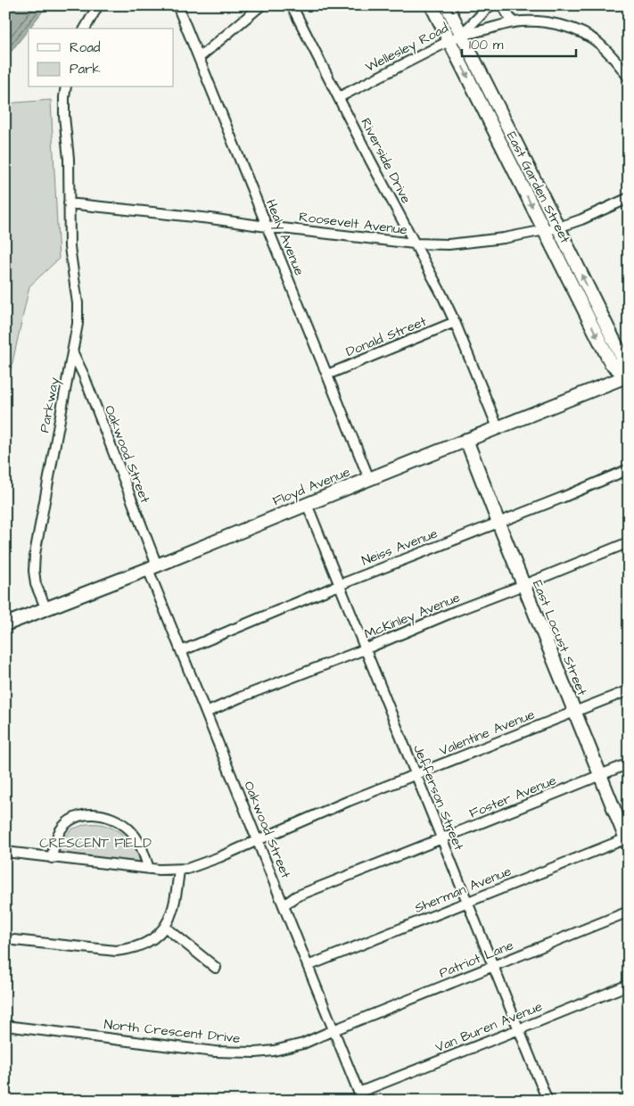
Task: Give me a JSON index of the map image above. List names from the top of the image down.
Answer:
{
  "streets": {
    "street": [
      "Wellesley Road",
      "Riverside Drive",
      "East Garden Street",
      "Roosevelt Avenue",
      "Healy Avenue",
      "Donald Street",
      "Parkway",
      "Oakwood Street",
      "Floyd Avenue",
      "Neiss Avenue",
      "McKinley Avenue",
      "East Locust Street",
      "Valentine Avenue",
      "Foster Avenue",
      "Jefferson Street",
      "Sherman Avenue",
      "Patriot Lane",
      "Van Buren Avenue",
      "North Crescent Drive"
    ]
  },
  "crossings": [
    ["Wellesley Road", "Riverside Drive"],
    ["Wellesley Road", "East Garden Street"],
    ["Riverside Drive", "Roosevelt Avenue"],
    ["Riverside Drive", "Donald Street"],
    ["Riverside Drive", "Floyd Avenue"],
    ["East Garden Street", "Roosevelt Avenue"],
    ["East Garden Street", "Floyd Avenue"],
    ["Roosevelt Avenue", "Healy Avenue"],
    ["Roosevelt Avenue", "Parkway"],
    ["Healy Avenue", "Donald Street"],
    ["Healy Avenue", "Floyd Avenue"],
    ["Parkway", "Oakwood Street"],
    ["Parkway", "Floyd Avenue"],
    ["Oakwood Street", "Floyd Avenue"],
    ["Oakwood Street", "Neiss Avenue"],
    ["Oakwood Street", "McKinley Avenue"],
    ["Oakwood Street", "Valentine Avenue"],
    ["Oakwood Street", "Foster Avenue"],
    ["Oakwood Street", "Sherman Avenue"],
    ["Oakwood Street", "Patriot Lane"],
    ["Oakwood Street", "Van Buren Avenue"],
    ["Oakwood Street", "North Crescent Drive"],
    ["Floyd Avenue", "East Locust Street"],
    ["Floyd Avenue", "Jefferson Street"],
    ["Neiss Avenue", "East Locust Street"],
    ["Neiss Avenue", "Jefferson Street"],
    ["McKinley Avenue", "East Locust Street"],
    ["McKinley Avenue", "Jefferson Street"],
    ["East Locust Street", "Valentine Avenue"],
    ["East Locust Street", "Foster Avenue"],
    ["East Locust Street", "Sherman Avenue"],
    ["Valentine Avenue", "Jefferson Street"],
    ["Foster Avenue", "Jefferson Street"],
    ["Jefferson Street", "Sherman Avenue"],
    ["Jefferson Street", "Patriot Lane"],
    ["Jefferson Street", "Van Buren Avenue"],
    ["Patriot Lane", "North Crescent Drive"]
  ],
  "parks": ["CRESCENT FIELD"],
  "legend": ["Road", "Park"],
  "scale_bar": "100 m"
}
